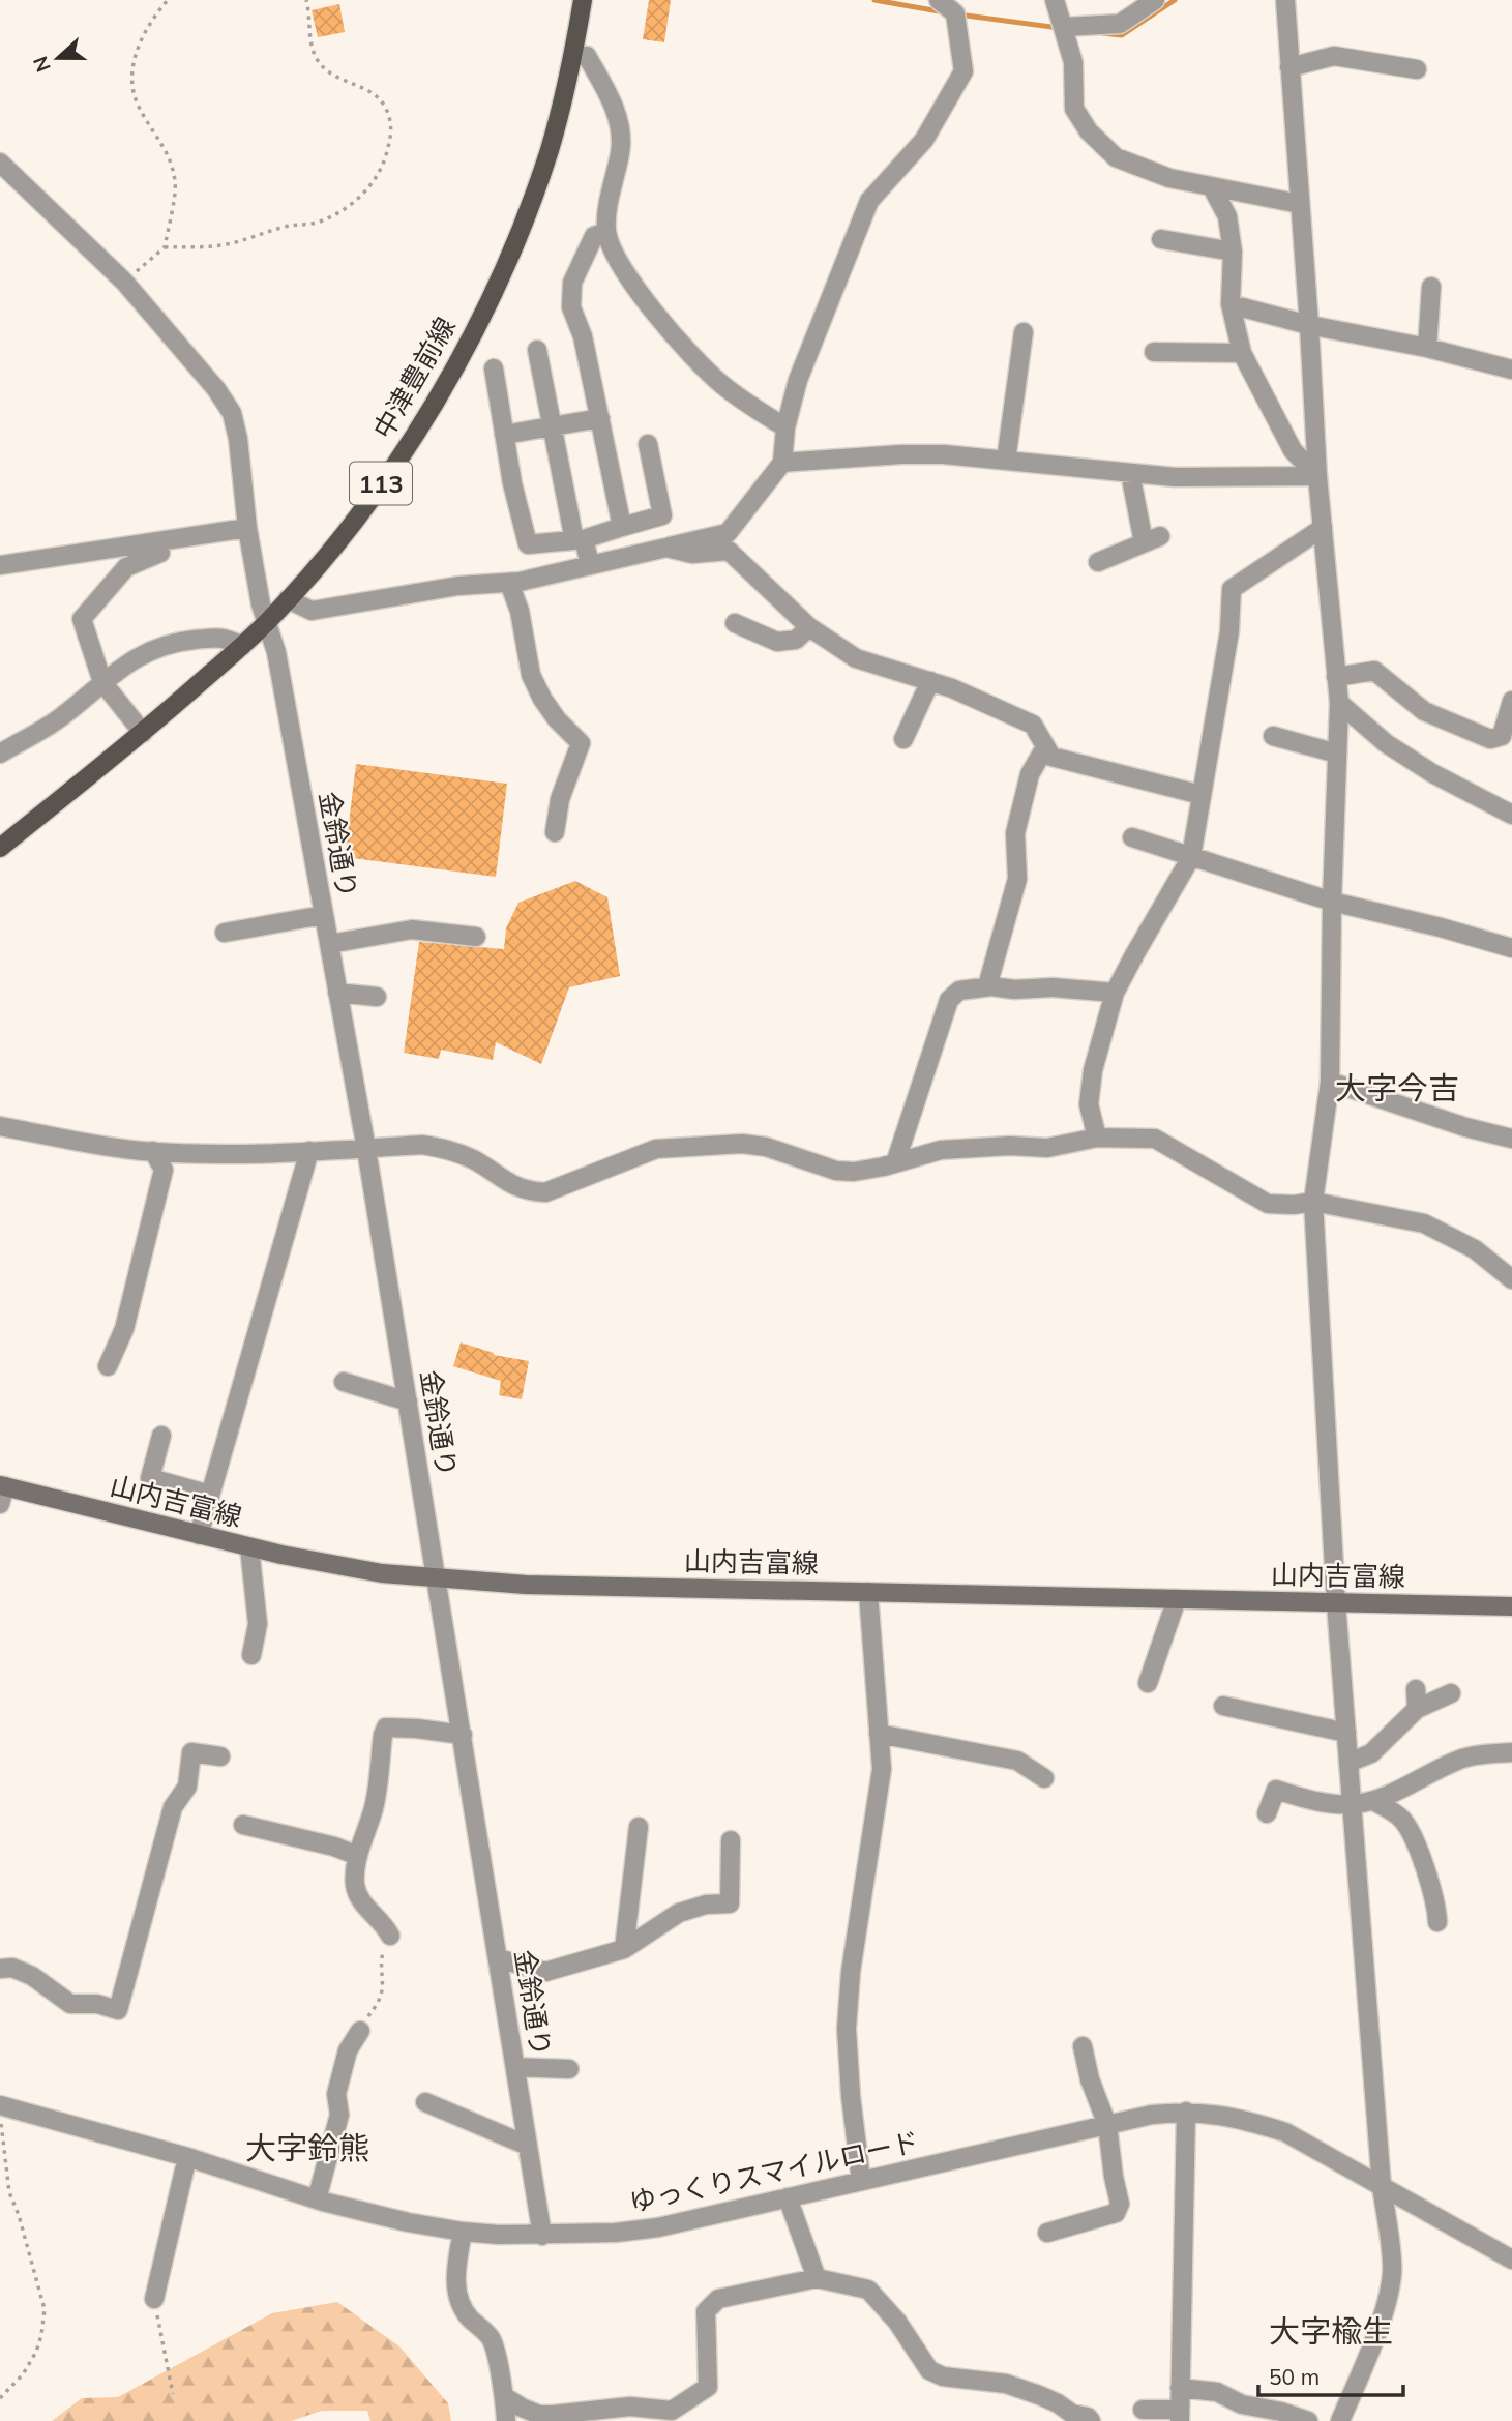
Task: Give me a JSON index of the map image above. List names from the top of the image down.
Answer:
{
  "streets": {
    "main road": ["中津豊前線", "113", "山内吉富線"],
    "street": ["金鈴通り", "ゆっくりスマイルロード"]
  },
  "crossings": [
    ["中津豊前線", "金鈴通り"],
    ["金鈴通り", "山内吉富線"],
    ["金鈴通り", "ゆっくりスマイルロード"]
  ],
  "districts": ["大字今吉", "大字鈴熊", "大字楡生"],
  "scale_bar": "50 m",
  "north": "left"
}
